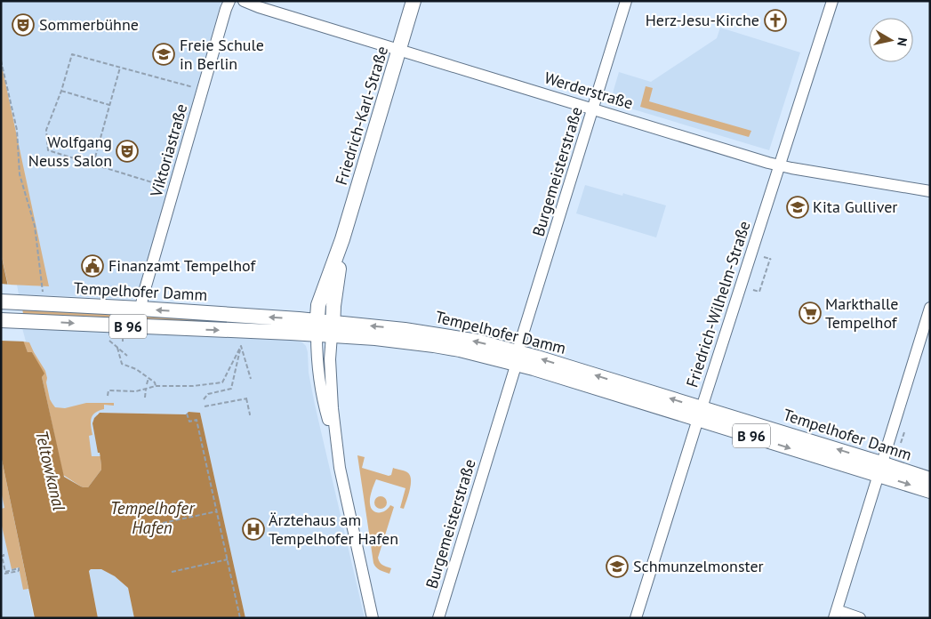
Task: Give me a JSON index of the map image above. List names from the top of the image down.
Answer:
{
  "streets": {
    "main road": ["Friedrich-Karl-Straße", "Tempelhofer Damm", "B 96"],
    "street": [
      "Werderstraße",
      "Viktoriastraße",
      "Burgemeisterstraße",
      "Friedrich-Wilhelm-Straße"
    ]
  },
  "crossings": [
    ["Werderstraße", "Friedrich-Karl-Straße"],
    ["Werderstraße", "Burgemeisterstraße"],
    ["Werderstraße", "Friedrich-Wilhelm-Straße"],
    ["Friedrich-Karl-Straße", "Tempelhofer Damm"],
    ["Viktoriastraße", "Tempelhofer Damm"],
    ["Burgemeisterstraße", "Tempelhofer Damm"],
    ["Tempelhofer Damm", "Friedrich-Wilhelm-Straße"]
  ],
  "water": ["Teltowkanal", "Tempelhofer Hafen"],
  "places": {
    "church": ["Herz-Jesu-Kirche"],
    "theatre": ["Sommerbühne", "Wolfgang Neuss Salon"],
    "school or university": ["Freie Schule in Berlin", "Kita Gulliver", "Schmunzelmonster"],
    "public building": ["Finanzamt Tempelhof"],
    "supermarket": ["Markthalle Tempelhof"],
    "hospital": ["Ärztehaus am Tempelhofer Hafen"]
  },
  "north": "right"
}
